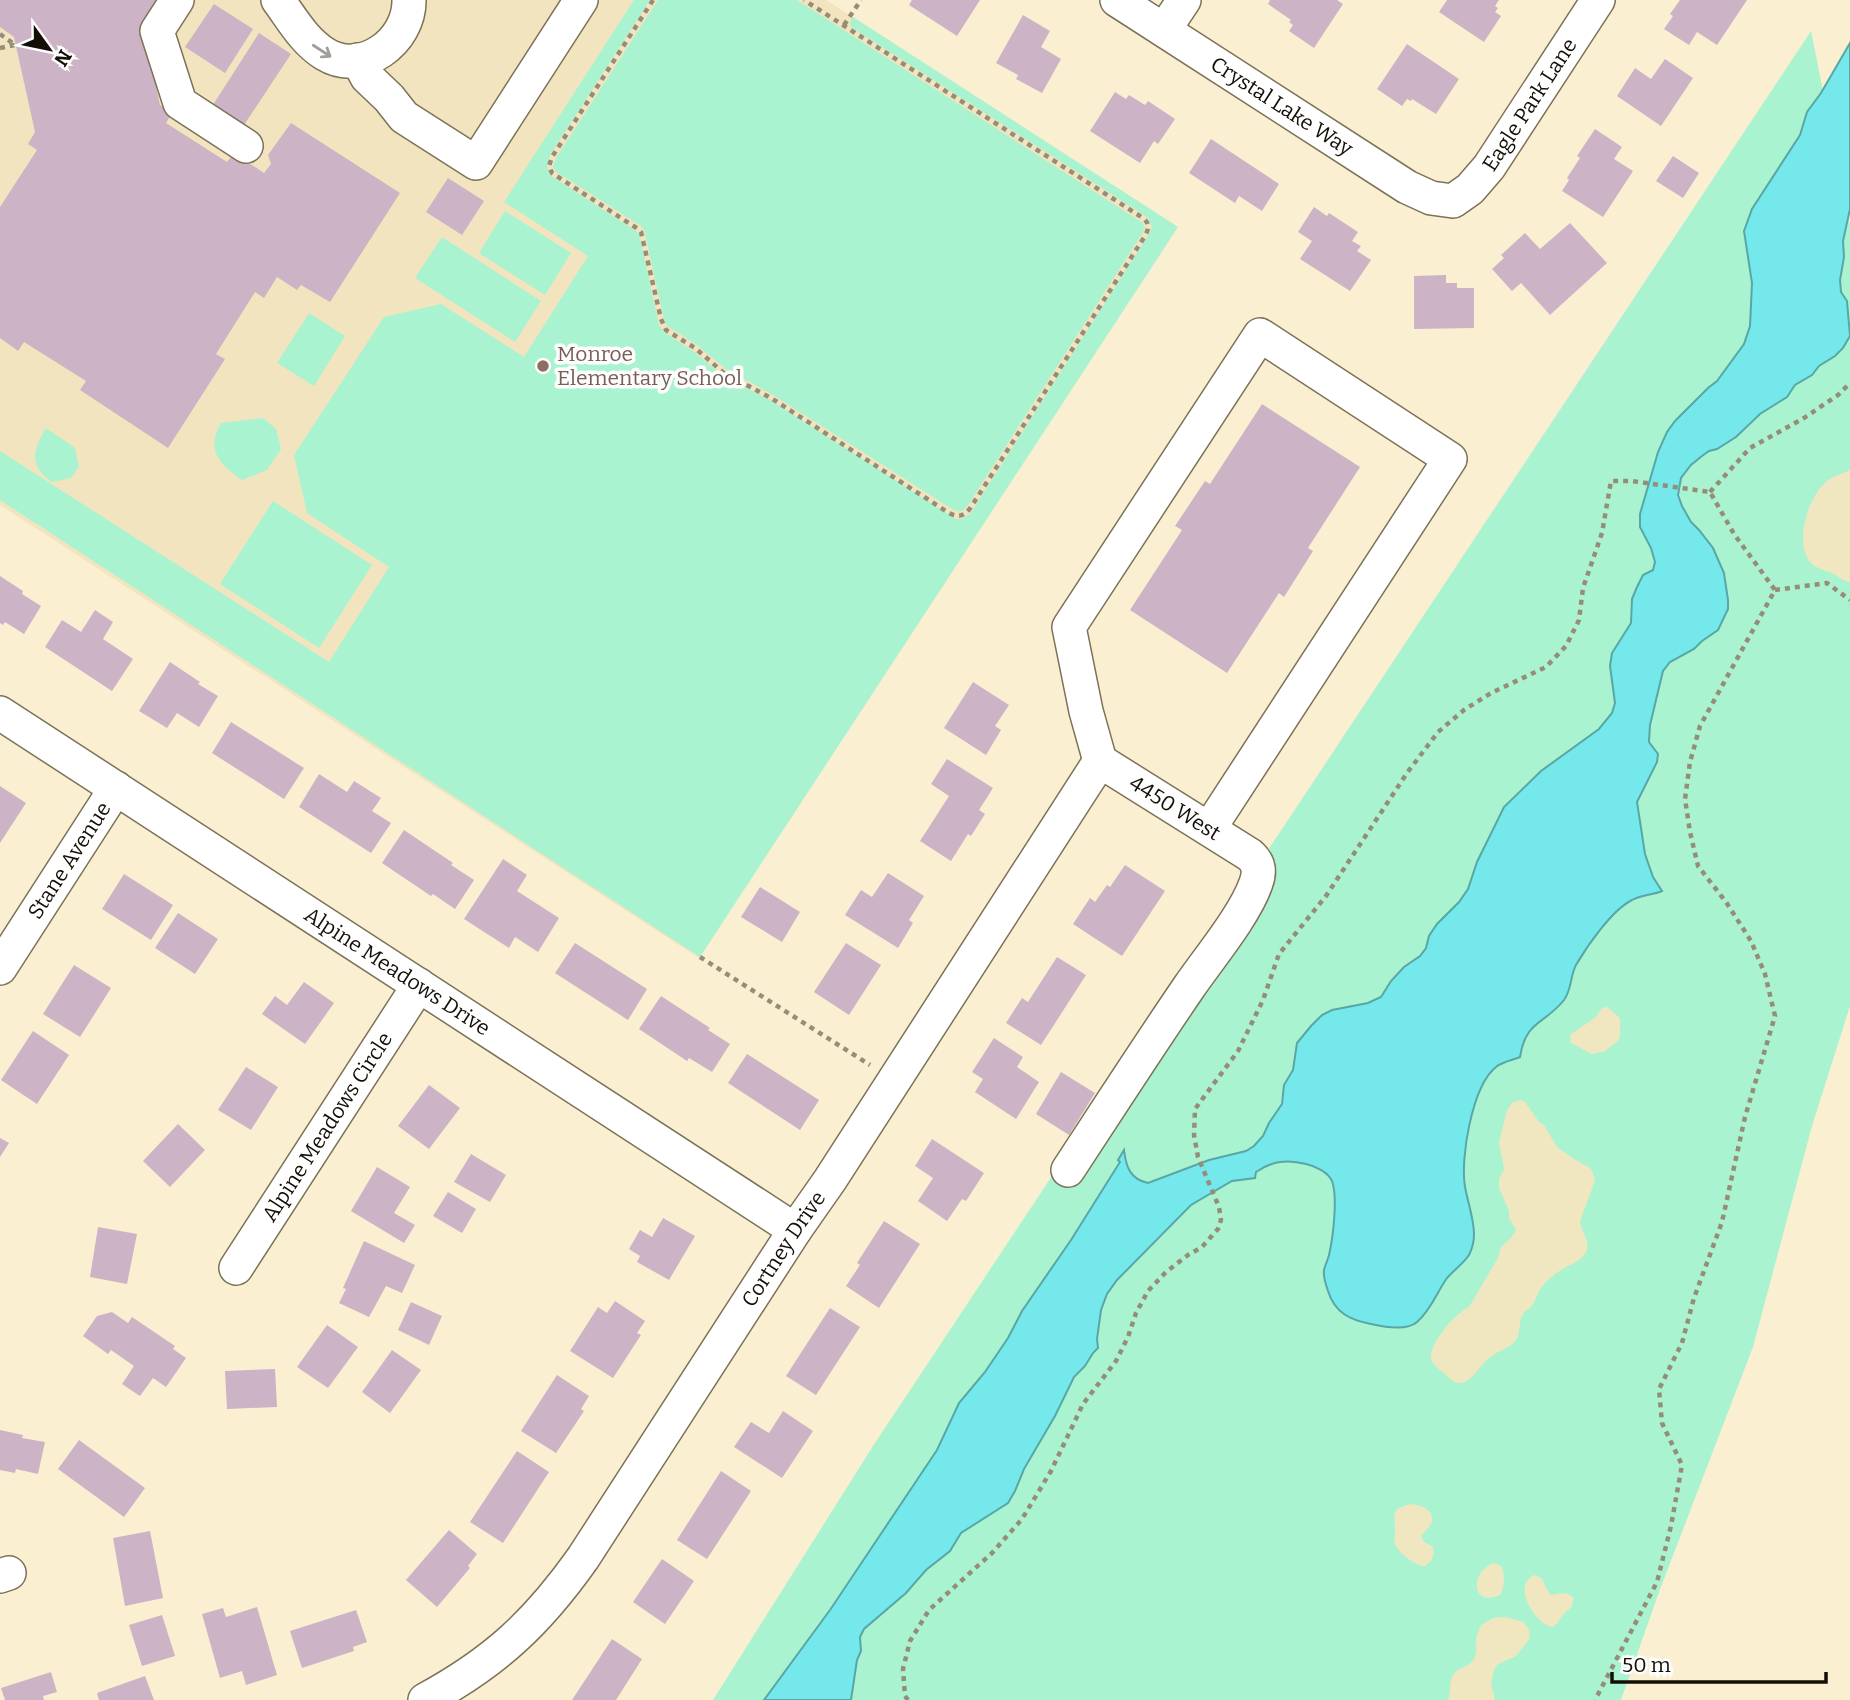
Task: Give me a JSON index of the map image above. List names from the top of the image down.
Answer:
{
  "streets": {
    "street": [
      "Eagle Park Lane",
      "Crystal Lake Way",
      "4450 West",
      "Stane Avenue",
      "Alpine Meadows Drive",
      "Alpine Meadows Circle",
      "Cortney Drive"
    ]
  },
  "crossings": [
    ["Eagle Park Lane", "Crystal Lake Way"],
    ["4450 West", "Cortney Drive"],
    ["Stane Avenue", "Alpine Meadows Drive"],
    ["Alpine Meadows Drive", "Alpine Meadows Circle"],
    ["Alpine Meadows Drive", "Cortney Drive"]
  ],
  "places": ["Monroe Elementary School"],
  "scale_bar": "50 m",
  "north": "bottom right"
}
